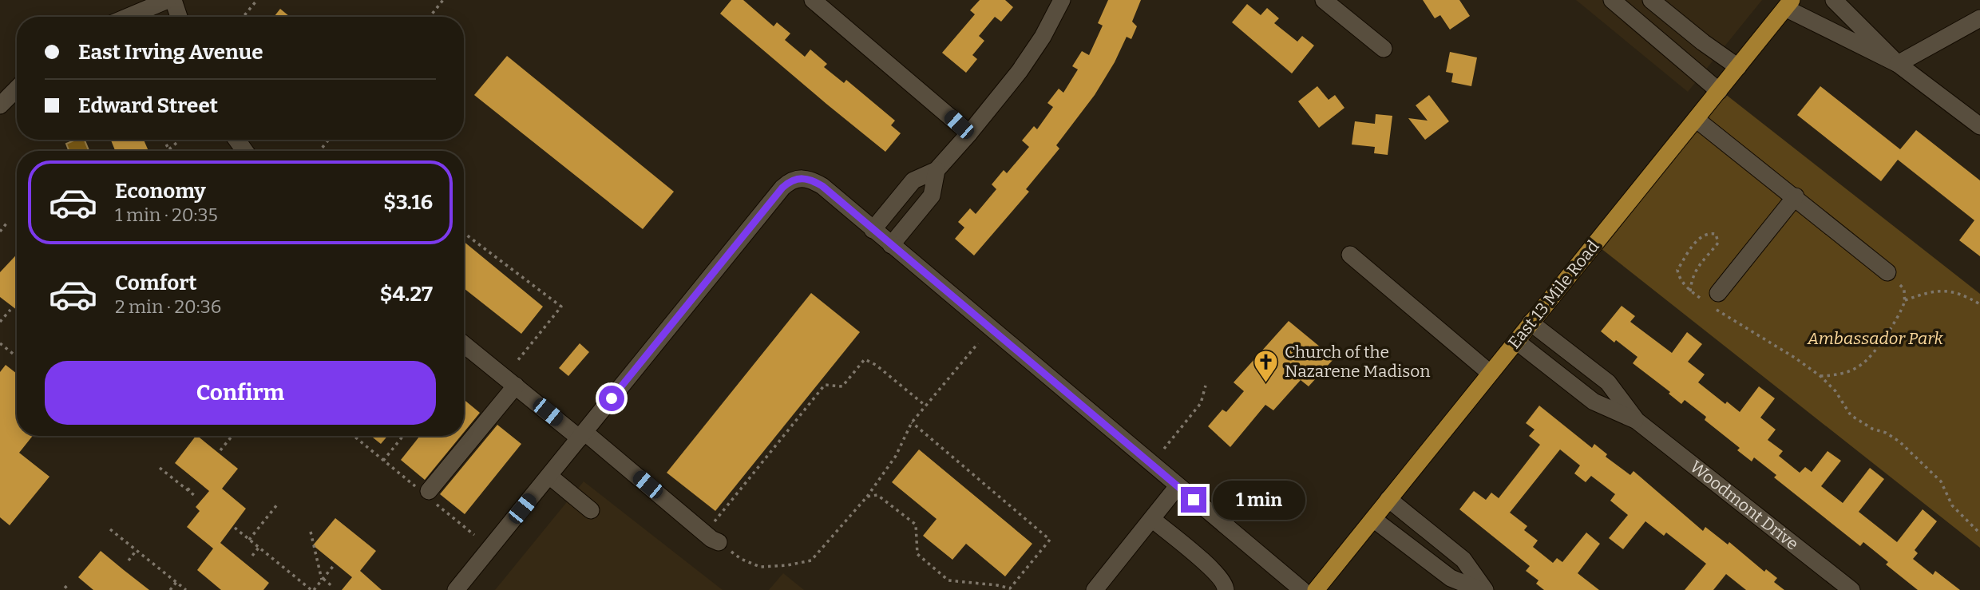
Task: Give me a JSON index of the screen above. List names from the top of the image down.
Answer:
{
  "streets": {
    "main road": ["East 13 Mile Road"],
    "street": ["Woodmont Drive"]
  },
  "crossings": [
    ["East 13 Mile Road", "Woodmont Drive"]
  ],
  "parks": ["Ambassador Park"],
  "places": {
    "church": ["Church of the Nazarene Madison"]
  },
  "page": {
    "banner": ["East Irving Avenue", "Edward Street"],
    "list": [
      {
        "name": "Economy",
        "note": "1 min · 20:35",
        "value": "$3.16"
      },
      {
        "name": "Comfort",
        "note": "2 min · 20:36",
        "value": "$4.27"
      }
    ],
    "buttons": "Confirm",
    "bubble": "1 min"
  }
}
